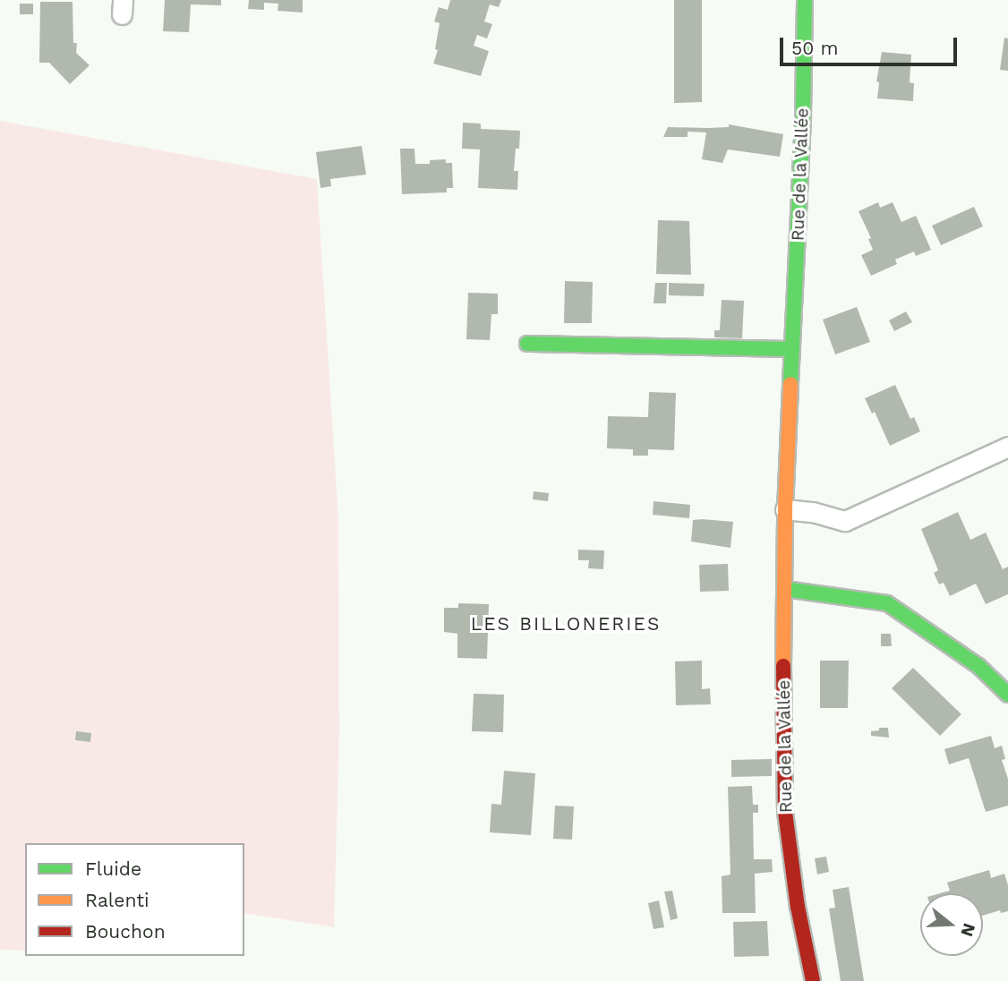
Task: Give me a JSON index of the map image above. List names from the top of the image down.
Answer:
{
  "streets": {
    "street": ["Rue de la Vallée"]
  },
  "districts": ["LES BILLONERIES"],
  "legend": ["Fluide", "Ralenti", "Bouchon"],
  "scale_bar": "50 m",
  "north": "right"
}
